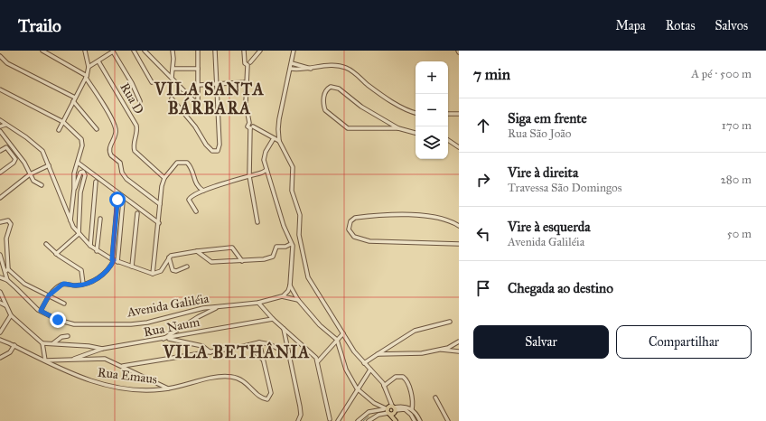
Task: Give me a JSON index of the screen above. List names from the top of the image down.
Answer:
{
  "streets": {
    "street": [
      "Rua D",
      "Avenida Galiléia",
      "Rua Naum",
      "Rua Emaus"
    ]
  },
  "districts": ["VILA SANTA BÁRBARA", "VILA BETHÂNIA"],
  "page": {
    "header": "Trailo",
    "nav": ["Mapa", "Rotas", "Salvos"],
    "heading": ["7 min", "A pé · 500 m"],
    "map_buttons": ["+", "−"],
    "list": [
      ["Siga em frente", "Rua São João", "170 m"],
      ["Vire à direita", "Travessa São Domingos", "280 m"],
      ["Vire à esquerda", "Avenida Galiléia", "50 m"],
      "Chegada ao destino"
    ],
    "buttons": ["Salvar", "Compartilhar"]
  }
}
